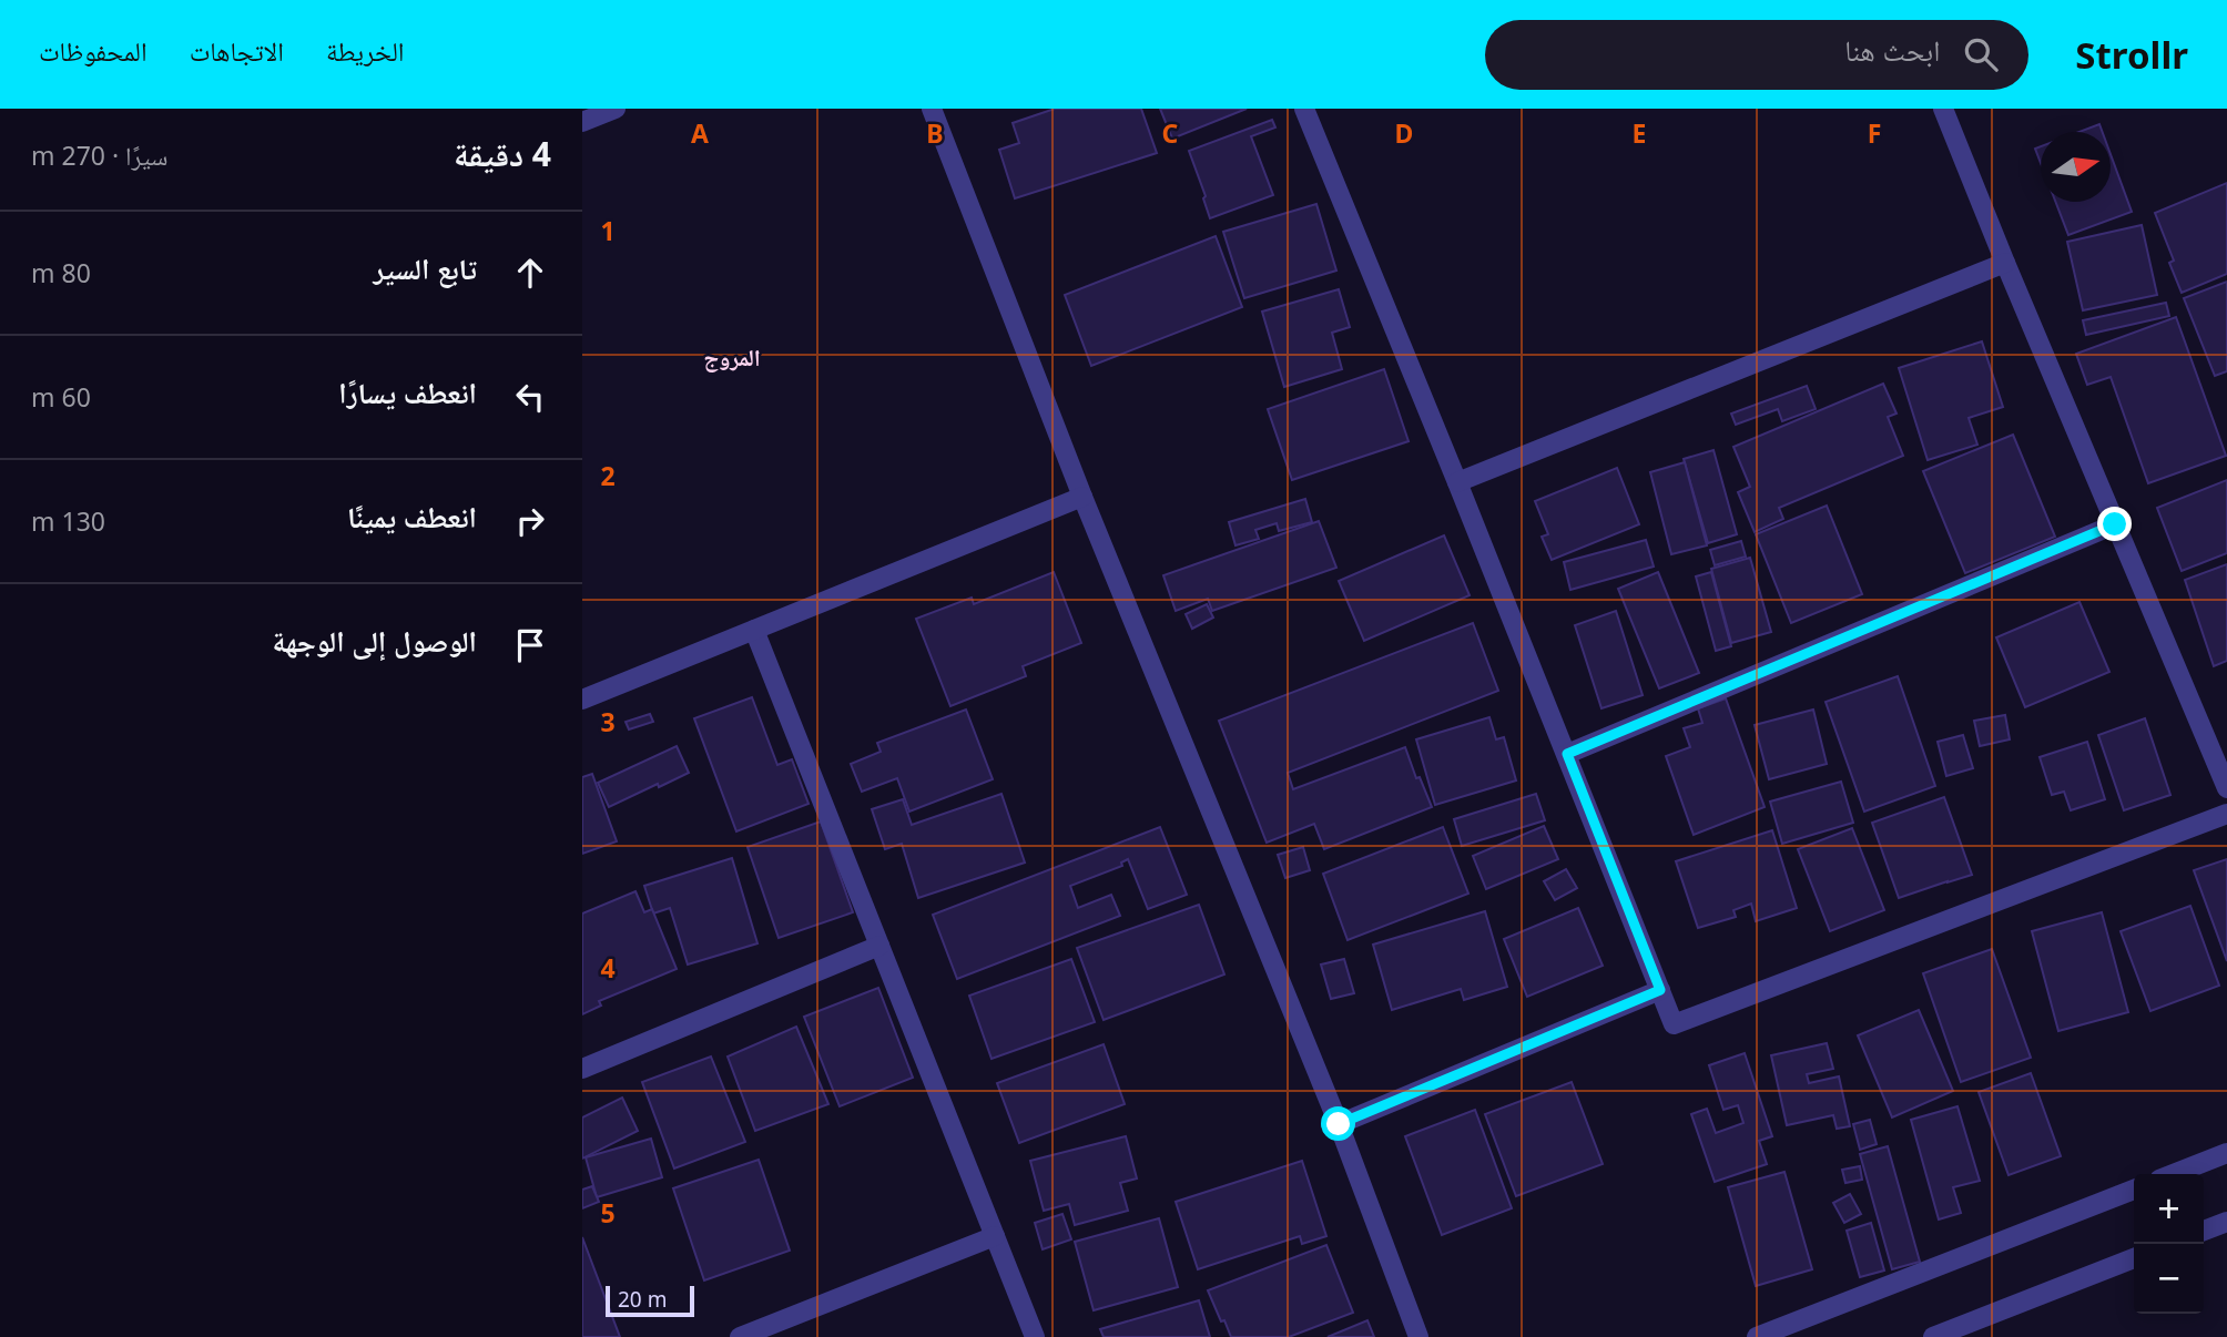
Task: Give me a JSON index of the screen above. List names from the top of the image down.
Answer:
{
  "districts": ["المروج"],
  "scale_bar": "20 m",
  "north": "right",
  "page": {
    "header": "Strollr",
    "search": "ابحث هنا",
    "nav": ["الخريطة", "الاتجاهات", "المحفوظات"],
    "heading": ["4 دقيقة", "سيرًا · 270 m"],
    "list": [
      ["تابع السير", "80 m"],
      ["انعطف يسارًا", "60 m"],
      ["انعطف يمينًا", "130 m"],
      "الوصول إلى الوجهة"
    ],
    "map_buttons": ["+", "−"],
    "scale": "20 m"
  },
  "grid": {
    "columns": [
      "A",
      "B",
      "C",
      "D",
      "E",
      "F"
    ],
    "rows": [
      "1",
      "2",
      "3",
      "4",
      "5"
    ]
  }
}
